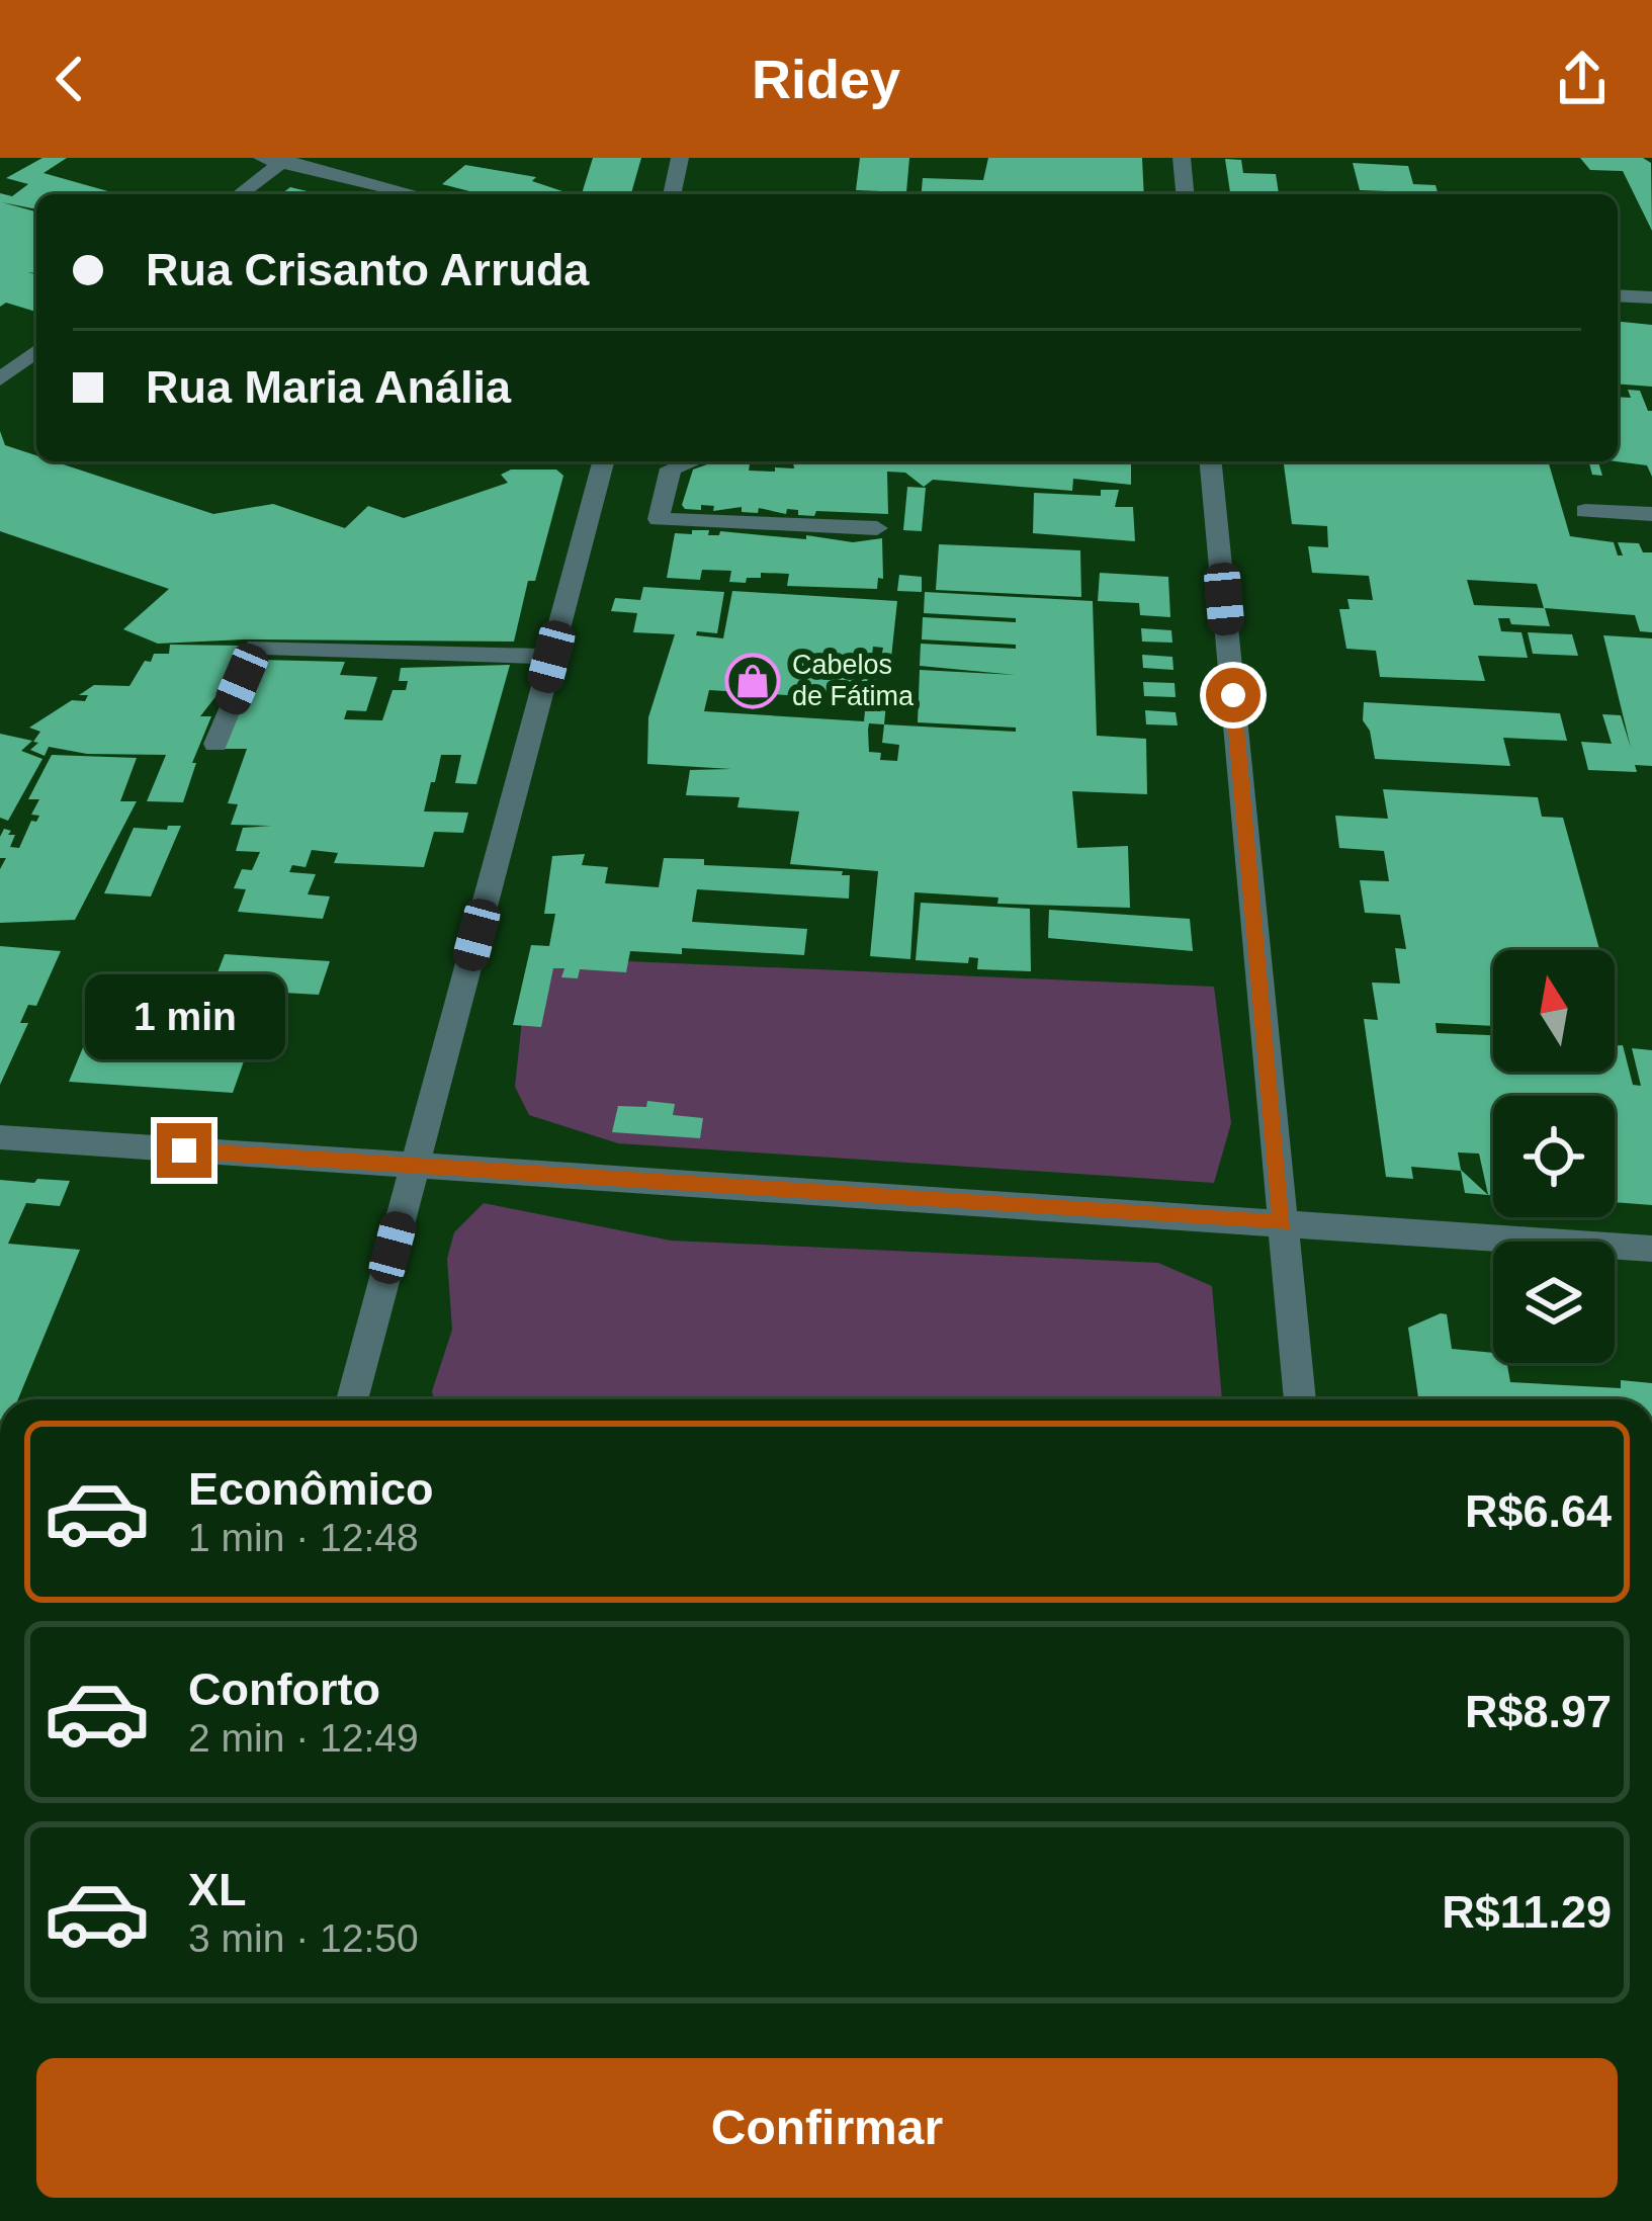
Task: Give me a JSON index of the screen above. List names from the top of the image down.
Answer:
{
  "places": {
    "shop": ["Cabelos de Fátima"]
  },
  "north": "top",
  "page": {
    "header": "Ridey",
    "banner": ["Rua Crisanto Arruda", "Rua Maria Anália"],
    "bubble": "1 min",
    "list": [
      {
        "name": "Econômico",
        "note": "1 min · 12:48",
        "value": "R$6.64"
      },
      {
        "name": "Conforto",
        "note": "2 min · 12:49",
        "value": "R$8.97"
      },
      {
        "name": "XL",
        "note": "3 min · 12:50",
        "value": "R$11.29"
      }
    ],
    "buttons": "Confirmar"
  }
}
